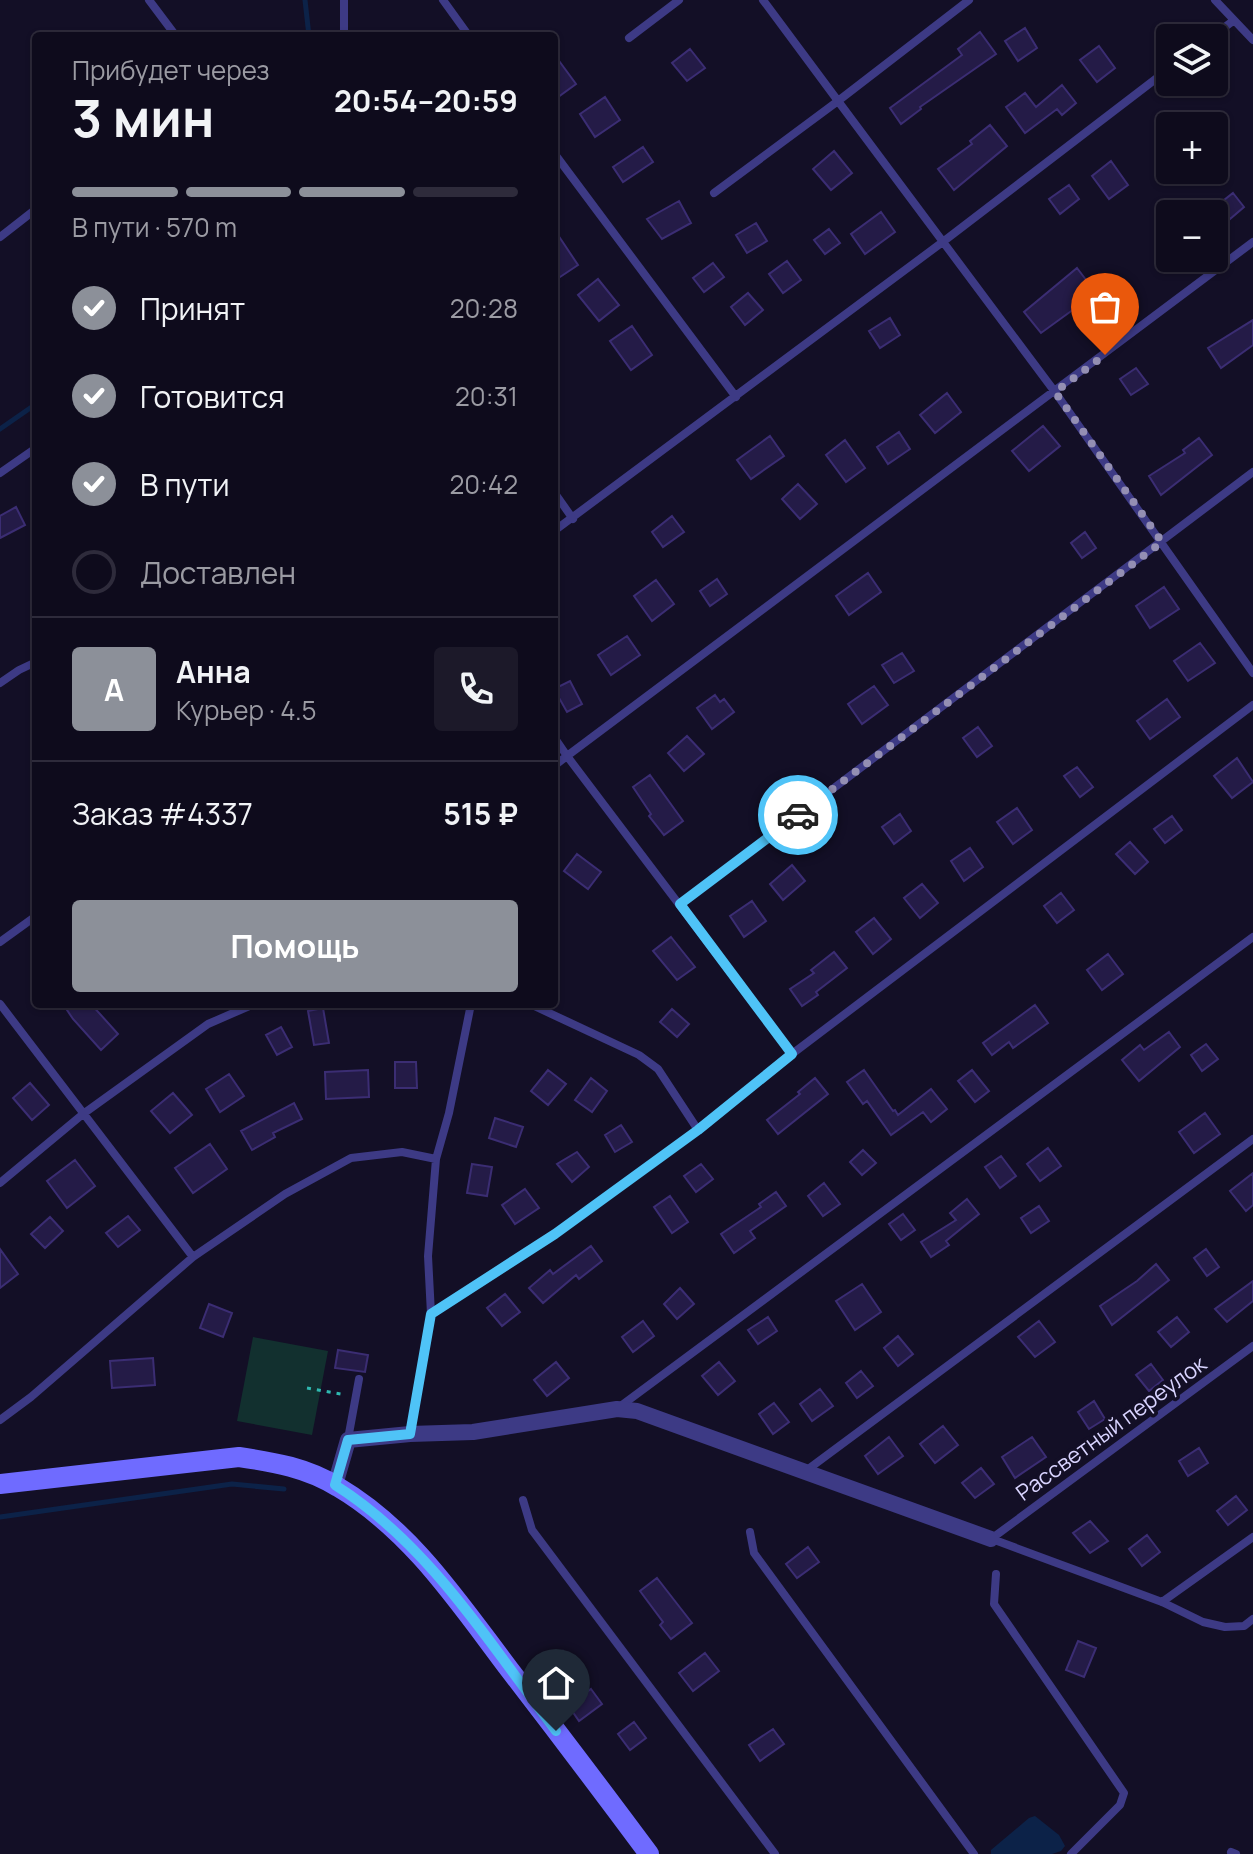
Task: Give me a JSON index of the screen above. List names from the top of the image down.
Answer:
{
  "streets": {
    "lane": ["Рассветный переулок"]
  },
  "page": {
    "map_buttons": ["+", "−"],
    "heading": ["3 мин", "Прибудет через", "20:54–20:59"],
    "panel": [
      "Анна",
      "Курьер · 4.5",
      "Заказ #4337",
      "515 ₽"
    ],
    "bar": "В пути · 570 m",
    "list": [
      ["Принят", "20:28"],
      ["Готовится", "20:31"],
      ["В пути", "20:42"],
      "Доставлен"
    ],
    "round": "А",
    "buttons": "Помощь"
  }
}
